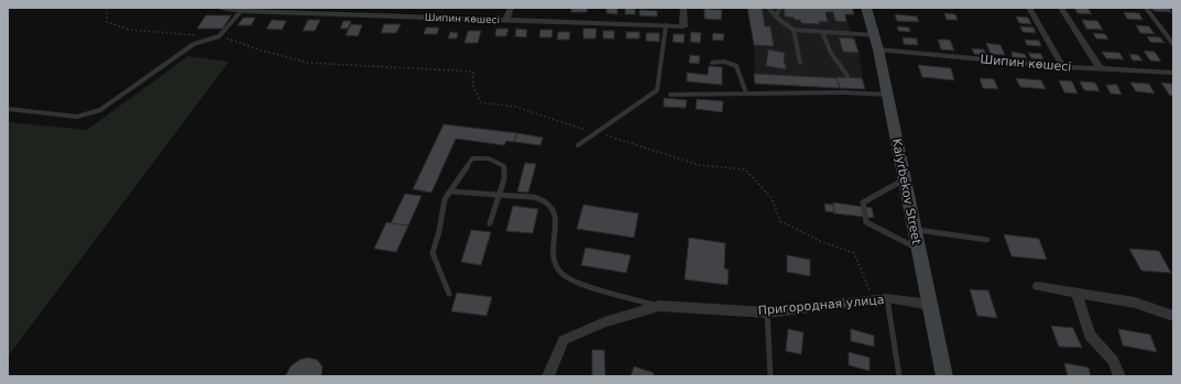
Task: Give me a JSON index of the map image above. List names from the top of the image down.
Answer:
{
  "streets": {
    "main road": ["Kaiyrbekov Street"],
    "street": ["Шипин көшесі", "Пригородная улица"]
  },
  "crossings": [
    ["Шипин көшесі", "Kaiyrbekov Street"],
    ["Kaiyrbekov Street", "Пригородная улица"]
  ]
}
